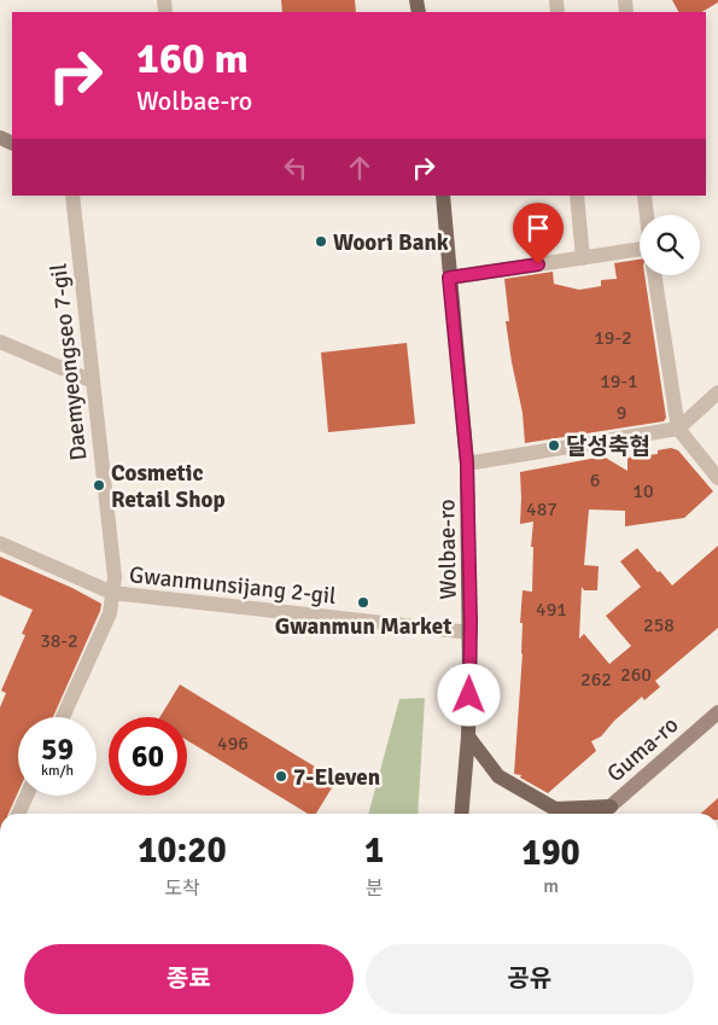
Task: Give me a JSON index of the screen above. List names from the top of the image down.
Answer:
{
  "streets": {
    "main road": ["Wolbae-ro", "Guma-ro"],
    "street": ["Daemyeongseo 7-gil", "Gwanmunsijang 2-gil"]
  },
  "crossings": [
    ["Daemyeongseo 7-gil", "Gwanmunsijang 2-gil"],
    ["Wolbae-ro", "Gwanmunsijang 2-gil"]
  ],
  "places": [
    "Woori Bank",
    "달성축협",
    "Cosmetic Retail Shop",
    "Gwanmun Market",
    "7-Eleven"
  ],
  "house_numbers": [
    "19-2",
    "19-1",
    "9",
    "6",
    "10",
    "487",
    "491",
    "258",
    "38-2",
    "260",
    "262",
    "496"
  ],
  "page": {
    "turn": ["160 m", "Wolbae-ro"],
    "speed": "59 km/h",
    "limit": "60",
    "eta": [
      "10:20",
      "도착",
      "1",
      "분",
      "190",
      "m"
    ],
    "buttons": ["종료", "공유"]
  }
}
